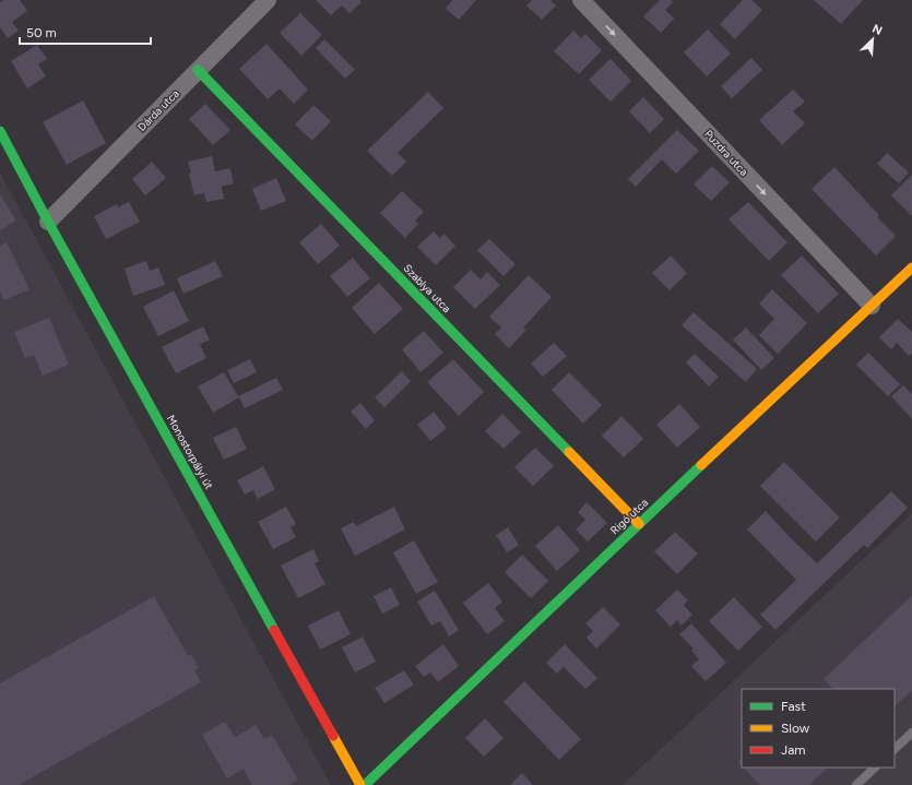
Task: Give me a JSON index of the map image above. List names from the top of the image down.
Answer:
{
  "streets": {
    "street": [
      "Dárda utca",
      "Puzdra utca",
      "Szablya utca",
      "Monostorpályi út",
      "Rigó utca"
    ]
  },
  "crossings": [
    ["Dárda utca", "Szablya utca"],
    ["Dárda utca", "Monostorpályi út"],
    ["Puzdra utca", "Rigó utca"],
    ["Szablya utca", "Rigó utca"]
  ],
  "one_way": ["Puzdra utca"],
  "legend": ["Fast", "Slow", "Jam"],
  "scale_bar": "50 m",
  "north": "top right"
}
